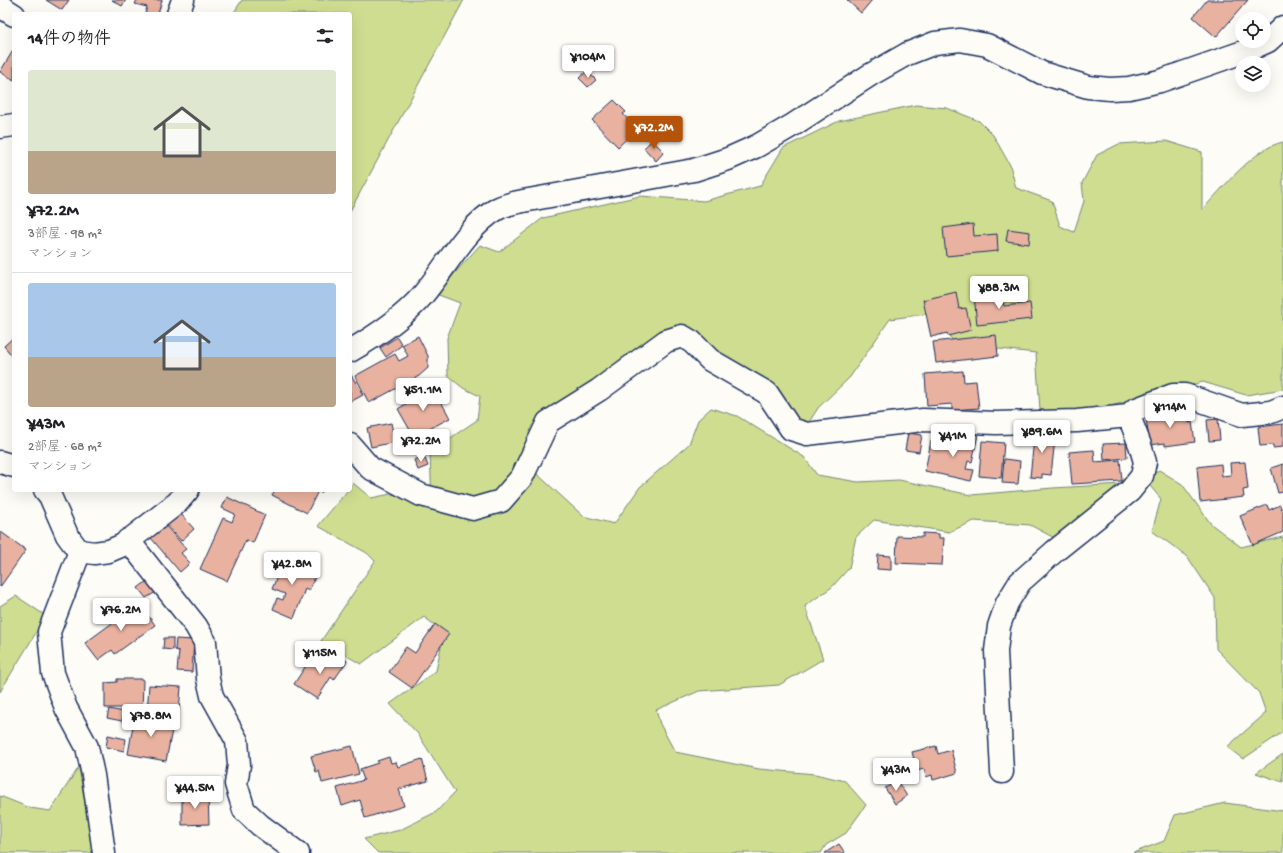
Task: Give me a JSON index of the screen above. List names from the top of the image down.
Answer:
{
  "page": {
    "heading": "14件の物件",
    "price": [
      "¥104M",
      "¥72.2M",
      "¥88.3M",
      "¥51.1M",
      "¥114M",
      "¥89.6M",
      "¥41M",
      "¥72.2M",
      "¥42.8M",
      "¥76.2M",
      "¥115M",
      "¥78.8M",
      "¥43M",
      "¥44.5M"
    ],
    "list": [
      {
        "name": "¥72.2M",
        "note": "3部屋 · 98 m² · マンション"
      },
      {
        "name": "¥43M",
        "note": "2部屋 · 68 m² · マンション"
      }
    ]
  }
}
